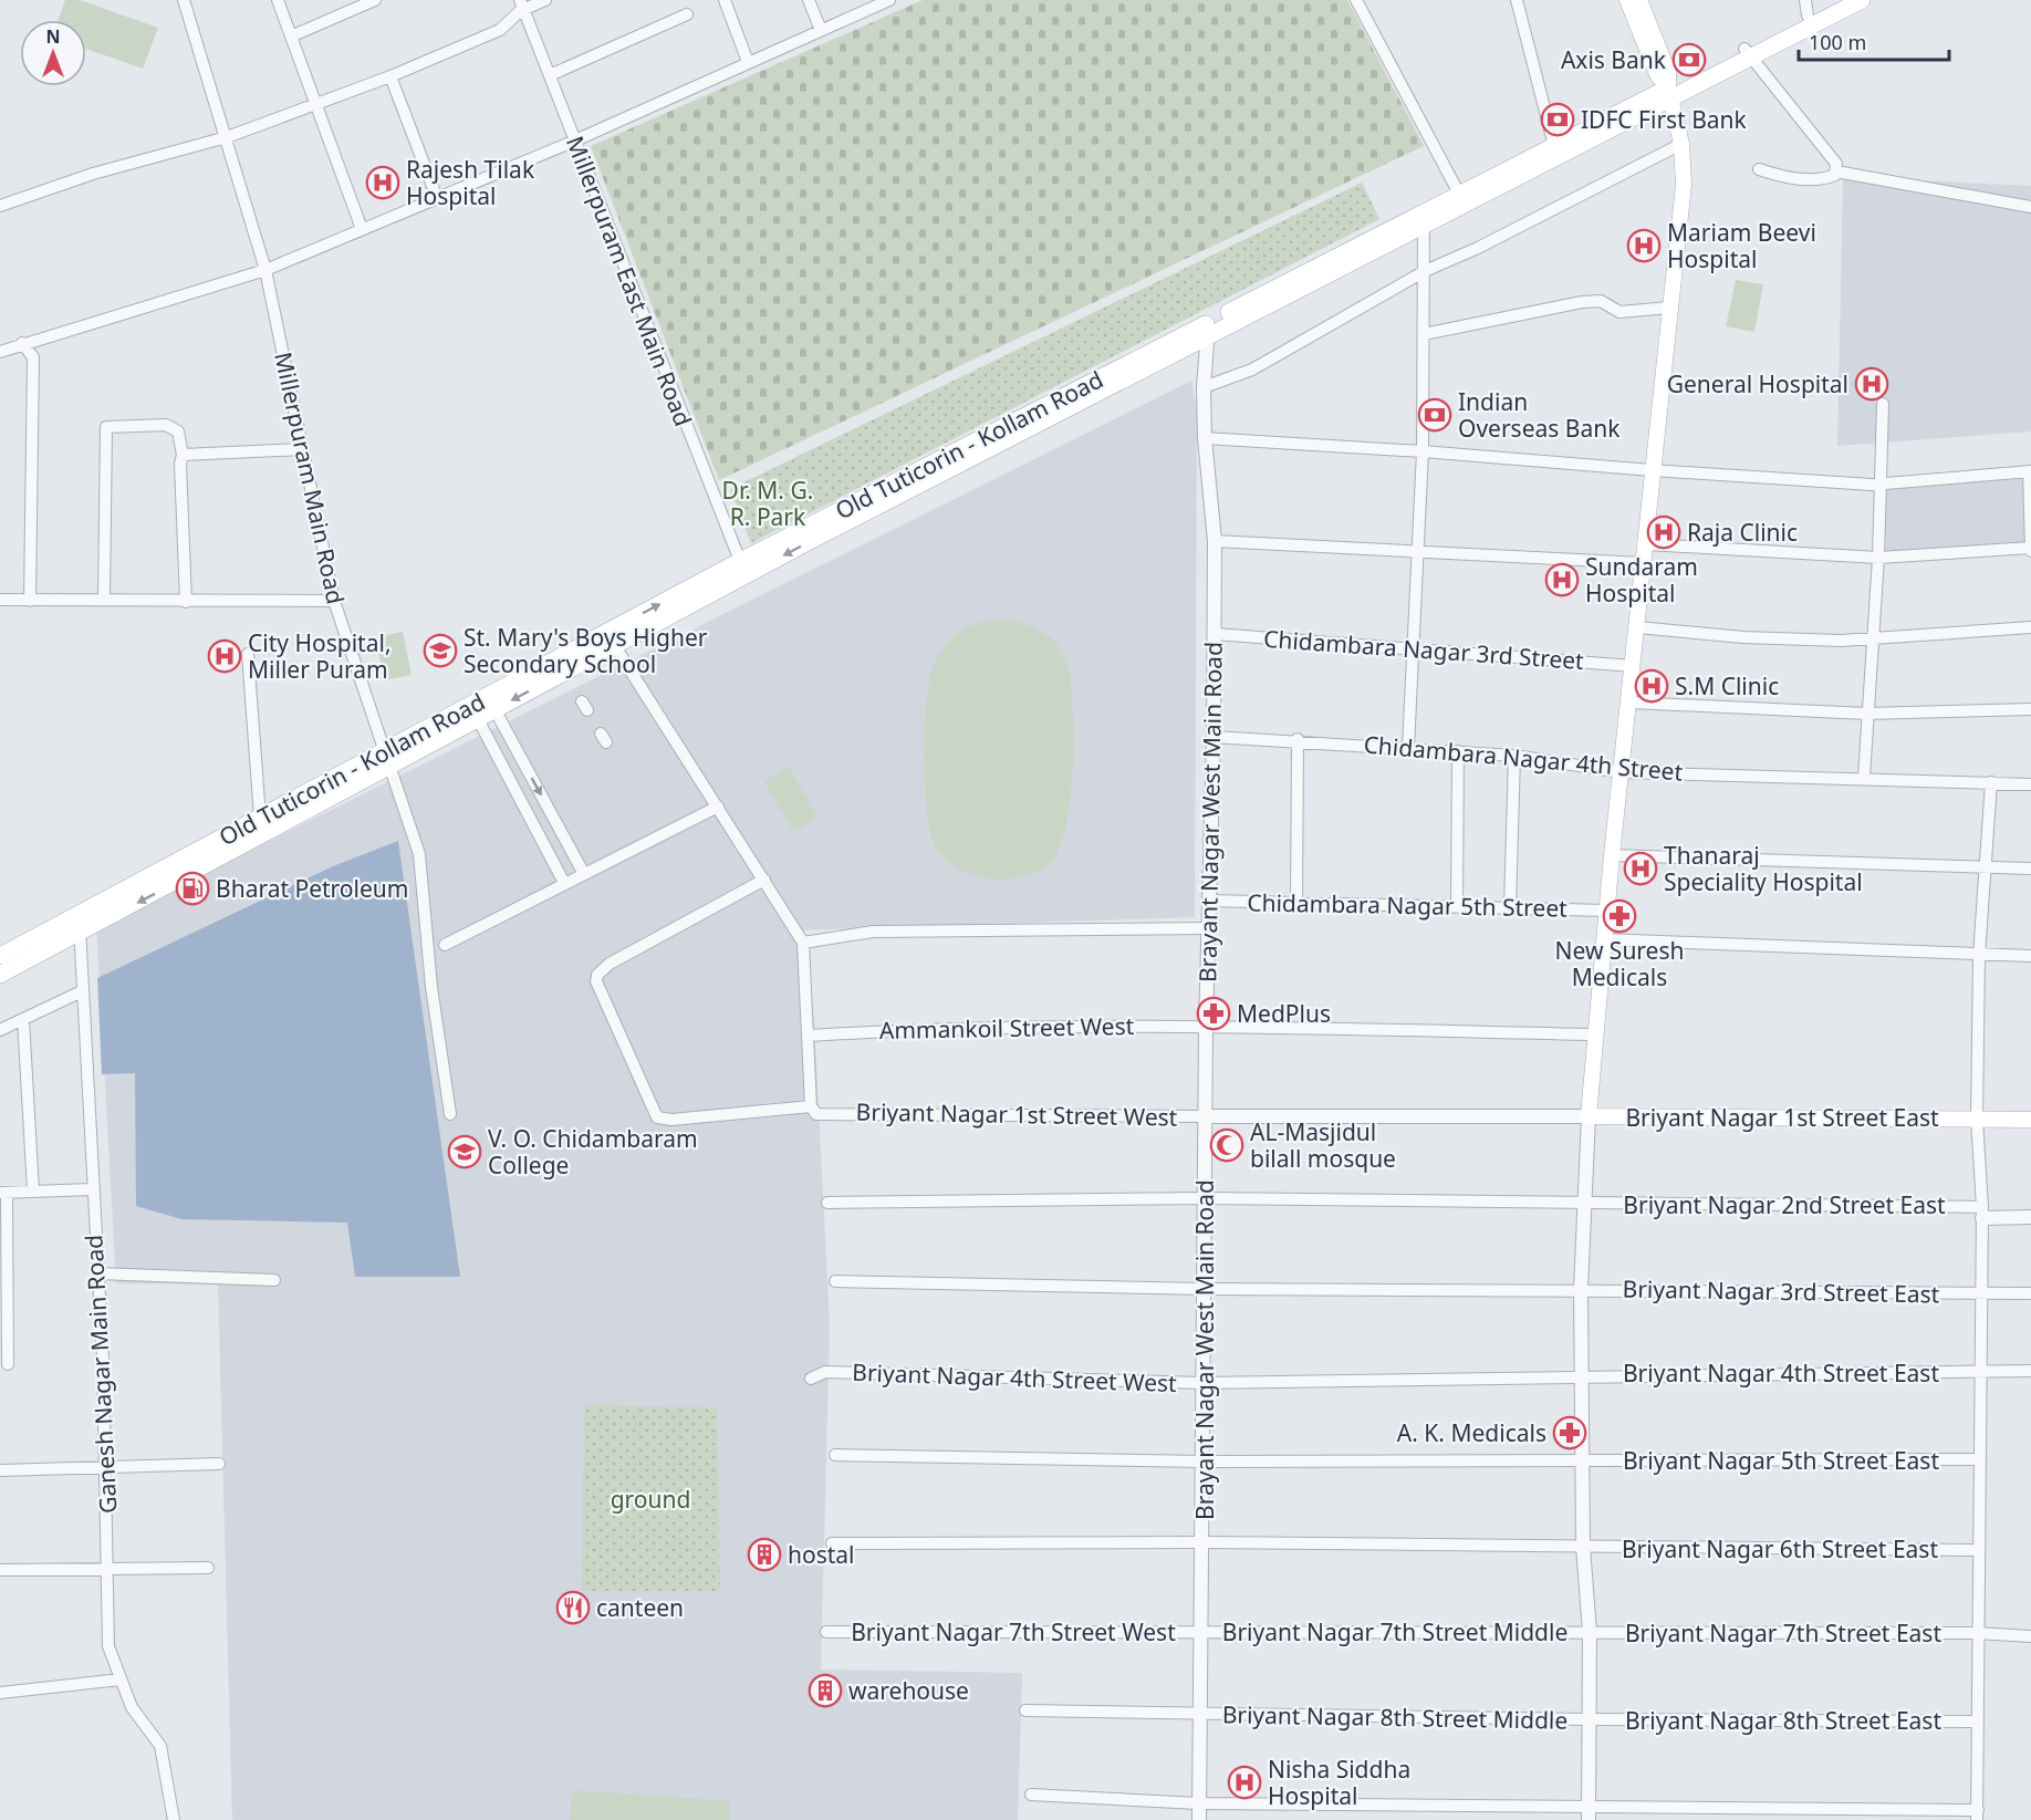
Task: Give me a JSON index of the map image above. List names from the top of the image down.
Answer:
{
  "streets": {
    "main road": ["Old Tuticorin - Kollam Road", "Briyant Nagar 1st Street East"],
    "street": [
      "Millerpuram East Main Road",
      "Millerpuram Main Road",
      "Chidambara Nagar 3rd Street",
      "Chidambara Nagar 4th Street",
      "Brayant Nagar West Main Road",
      "Chidambara Nagar 5th Street",
      "Ammankoil Street West",
      "Briyant Nagar 1st Street West",
      "Briyant Nagar 2nd Street East",
      "Briyant Nagar 3rd Street East",
      "Briyant Nagar 4th Street East",
      "Ganesh Nagar Main Road",
      "Briyant Nagar 4th Street West",
      "Briyant Nagar 5th Street East",
      "Briyant Nagar 6th Street East",
      "Briyant Nagar 7th Street West",
      "Briyant Nagar 7th Street Middle",
      "Briyant Nagar 7th Street East",
      "Briyant Nagar 8th Street Middle",
      "Briyant Nagar 8th Street East"
    ]
  },
  "crossings": [
    ["Millerpuram East Main Road", "Old Tuticorin - Kollam Road"],
    ["Old Tuticorin - Kollam Road", "Millerpuram Main Road"],
    ["Old Tuticorin - Kollam Road", "Brayant Nagar West Main Road"],
    ["Old Tuticorin - Kollam Road", "Ganesh Nagar Main Road"],
    ["Chidambara Nagar 3rd Street", "Brayant Nagar West Main Road"],
    ["Chidambara Nagar 4th Street", "Brayant Nagar West Main Road"],
    ["Brayant Nagar West Main Road", "Chidambara Nagar 5th Street"],
    ["Brayant Nagar West Main Road", "Ammankoil Street West"],
    ["Brayant Nagar West Main Road", "Briyant Nagar 1st Street West"],
    ["Brayant Nagar West Main Road", "Briyant Nagar 2nd Street East"],
    ["Brayant Nagar West Main Road", "Briyant Nagar 3rd Street East"],
    ["Brayant Nagar West Main Road", "Briyant Nagar 4th Street West"],
    ["Brayant Nagar West Main Road", "Briyant Nagar 5th Street East"],
    ["Brayant Nagar West Main Road", "Briyant Nagar 6th Street East"],
    ["Brayant Nagar West Main Road", "Briyant Nagar 7th Street West"],
    ["Brayant Nagar West Main Road", "Briyant Nagar 7th Street Middle"],
    ["Brayant Nagar West Main Road", "Briyant Nagar 8th Street Middle"],
    ["Briyant Nagar 4th Street East", "Briyant Nagar 4th Street West"],
    ["Briyant Nagar 7th Street West", "Briyant Nagar 7th Street Middle"],
    ["Briyant Nagar 7th Street Middle", "Briyant Nagar 7th Street East"],
    ["Briyant Nagar 8th Street Middle", "Briyant Nagar 8th Street East"]
  ],
  "parks": ["Dr. M. G. R. Park", "ground"],
  "places": {
    "bank": ["Axis Bank", "IDFC First Bank", "Indian Overseas Bank"],
    "hospital": [
      "Rajesh Tilak Hospital",
      "Mariam Beevi Hospital",
      "General Hospital",
      "Raja Clinic",
      "Sundaram Hospital",
      "City Hospital, Miller Puram",
      "S.M Clinic",
      "Thanaraj Speciality Hospital",
      "Nisha Siddha Hospital"
    ],
    "school or university": ["St. Mary's Boys Higher Secondary School", "V. O. Chidambaram College"],
    "fuel station": ["Bharat Petroleum"],
    "pharmacy": ["New Suresh Medicals", "MedPlus", "A. K. Medicals"],
    "mosque": ["AL-Masjidul bilall mosque"],
    "building": ["hostal", "warehouse"],
    "restaurant": ["canteen"]
  },
  "scale_bar": "100 m",
  "north": "top"
}
